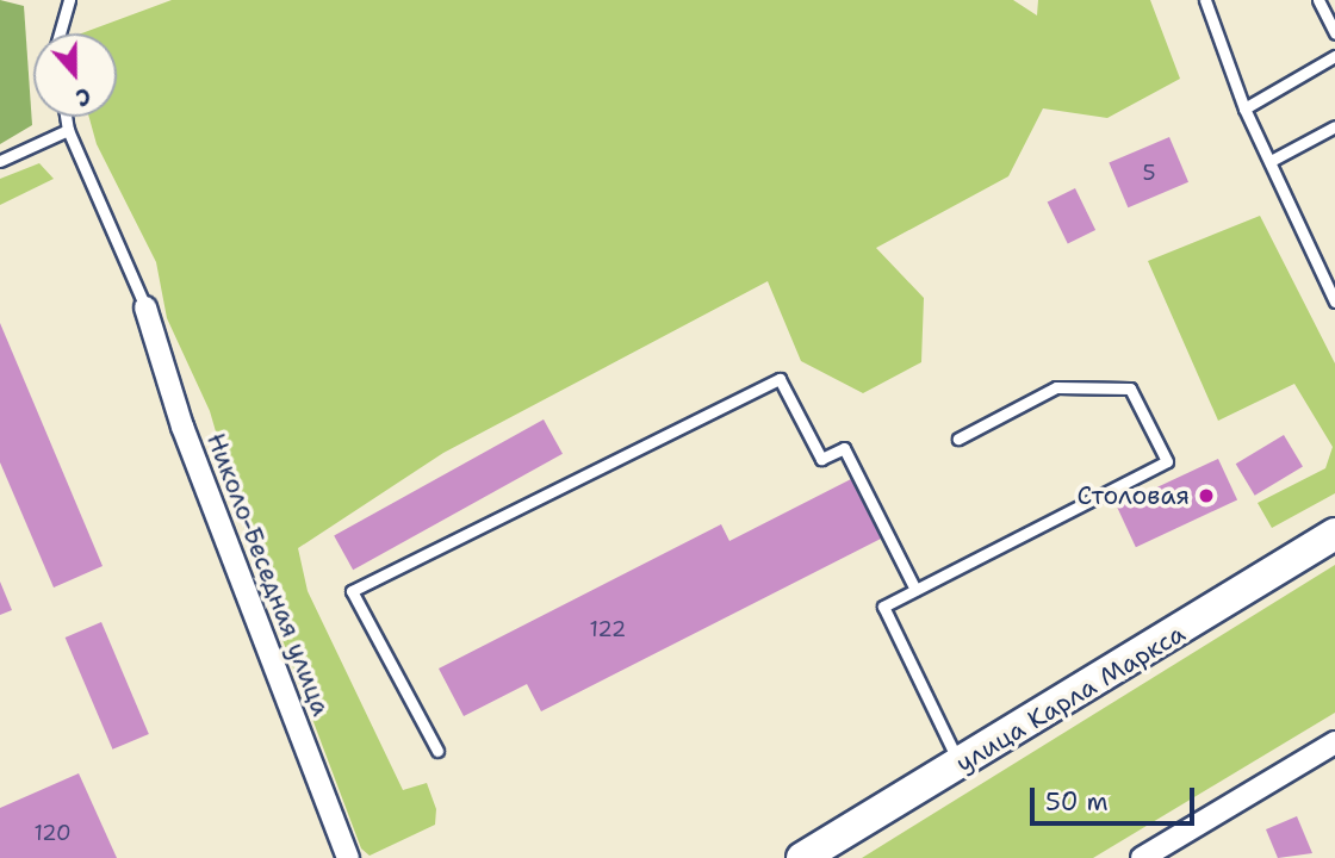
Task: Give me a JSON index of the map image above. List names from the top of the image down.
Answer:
{
  "streets": {
    "main road": ["улица Карла Маркса"],
    "street": ["Николо-Беседная улица"]
  },
  "places": ["Столовая"],
  "house_numbers": ["5", "122", "120"],
  "scale_bar": "50 m",
  "north": "bottom"
}
